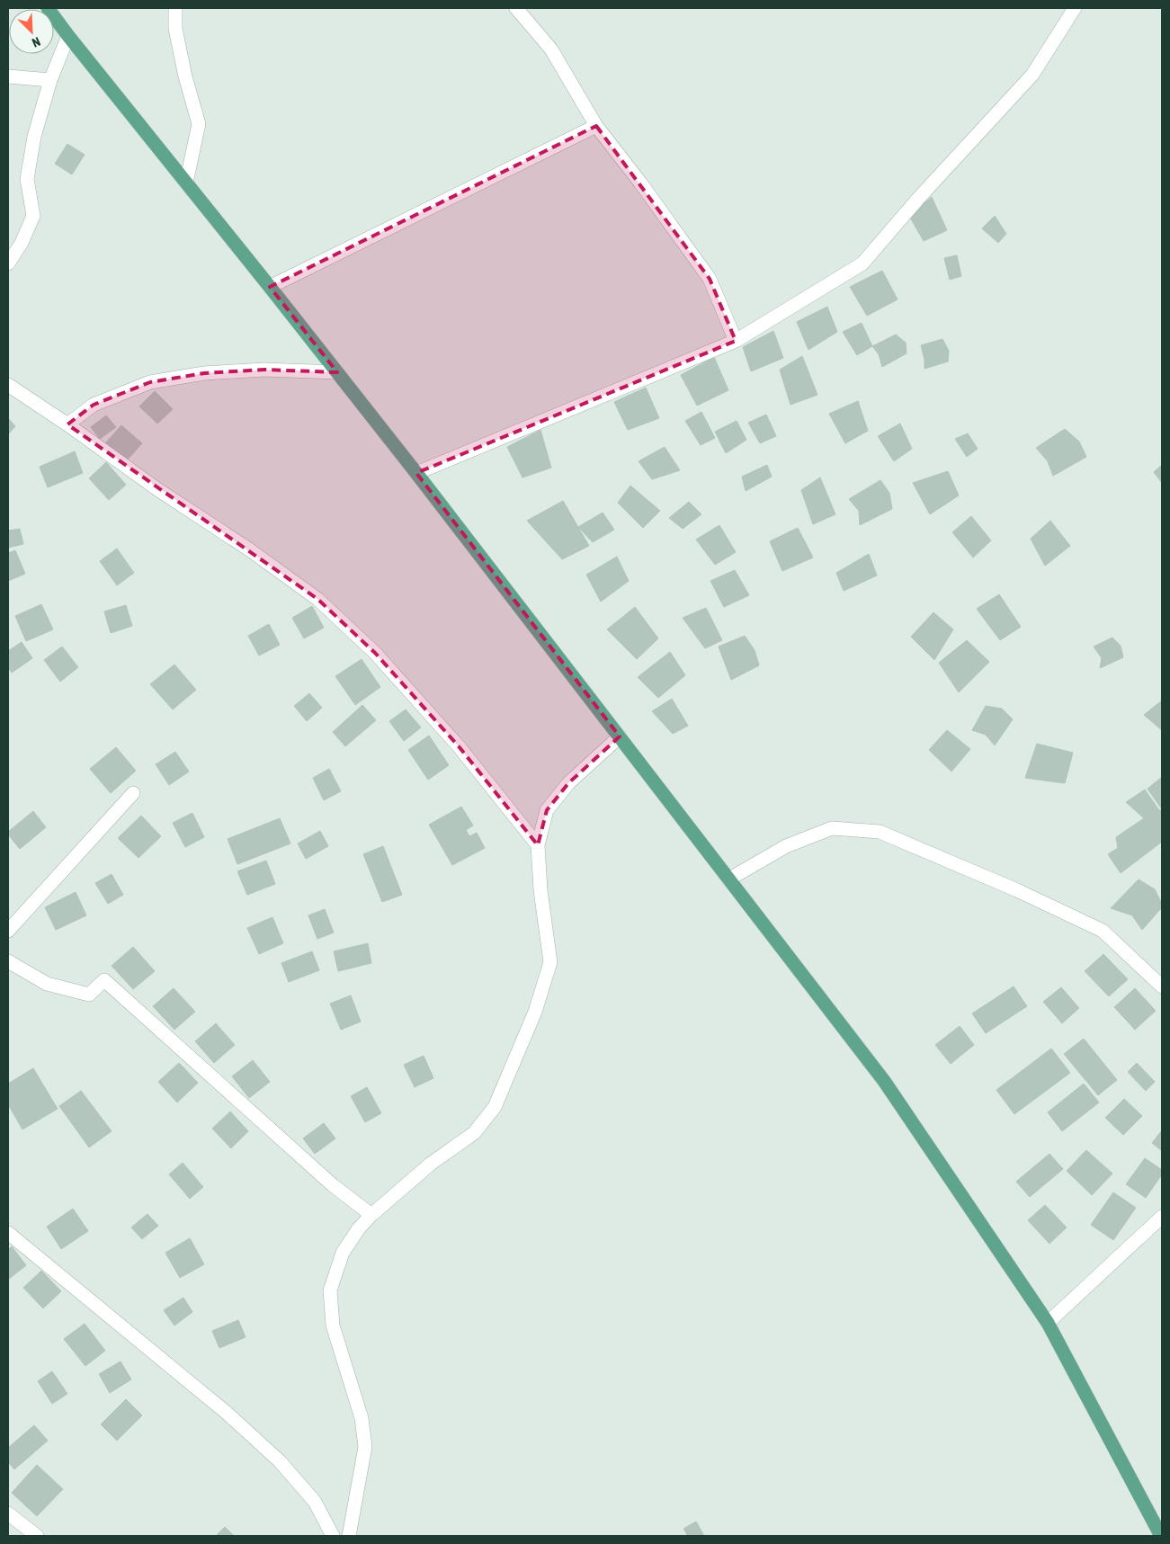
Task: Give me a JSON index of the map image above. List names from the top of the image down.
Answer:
{
  "north": "bottom right"
}
